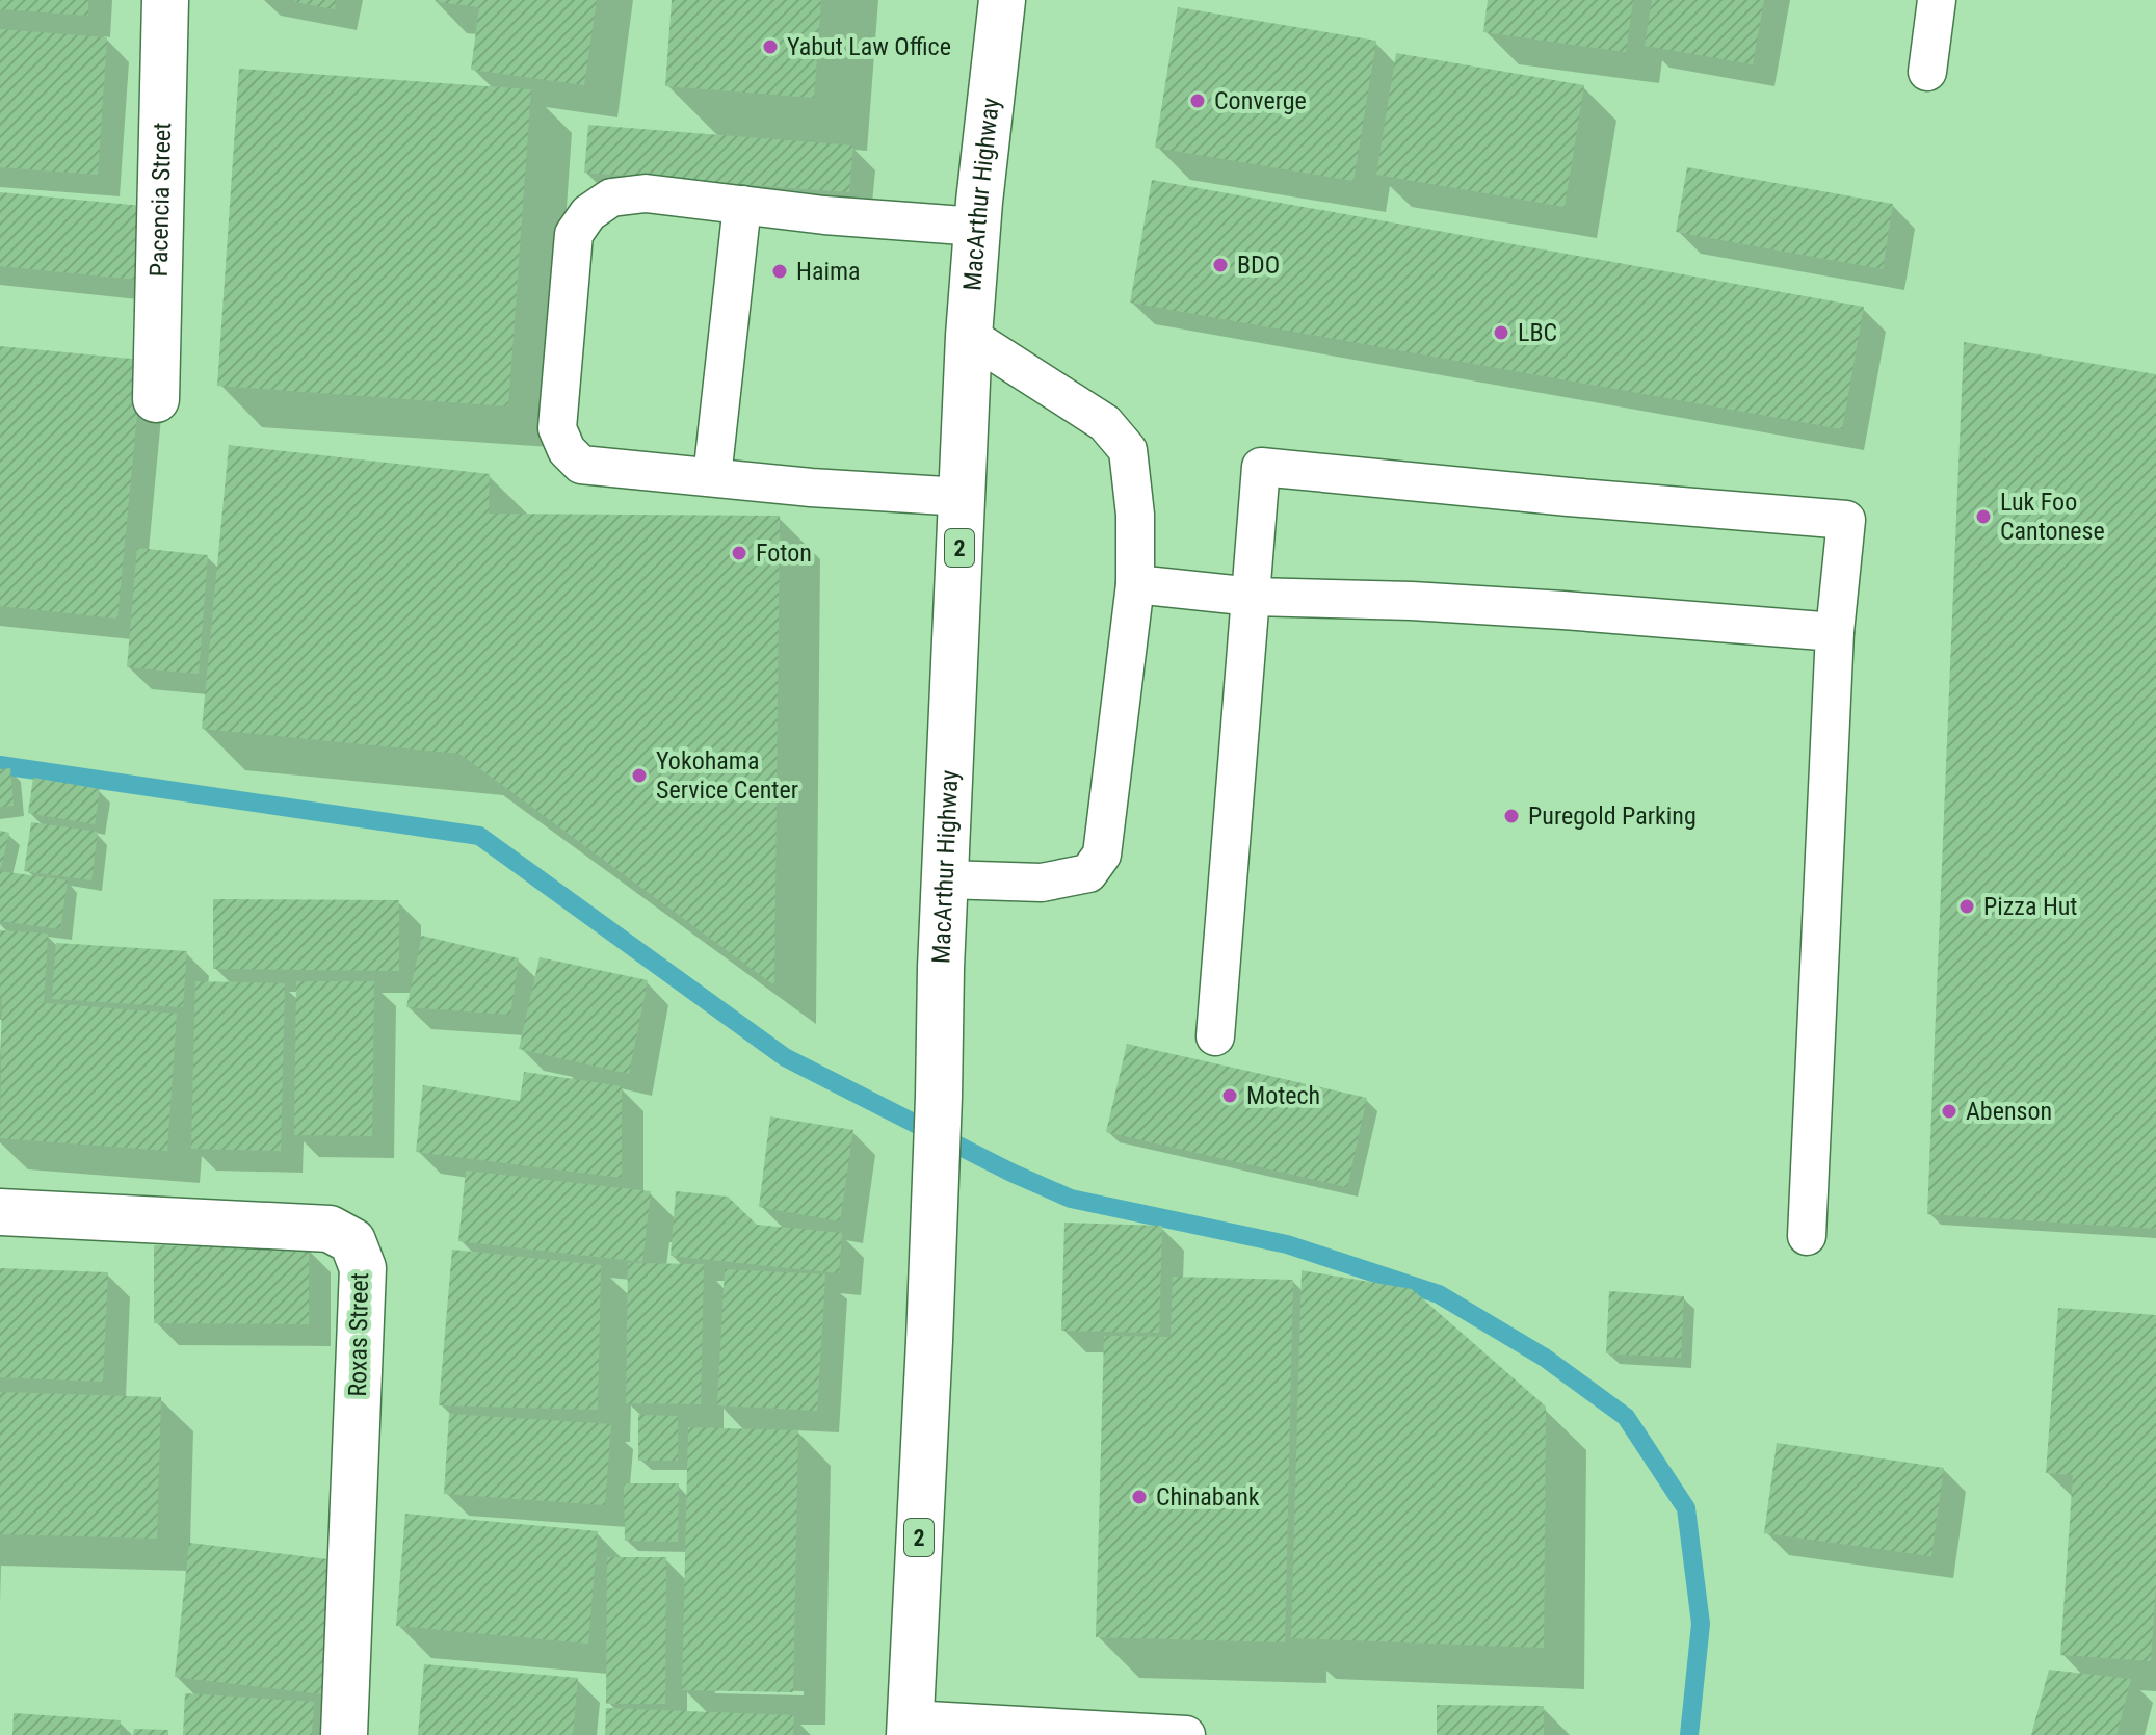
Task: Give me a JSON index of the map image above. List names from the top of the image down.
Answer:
{
  "streets": {
    "main road": [
      "MacArthur Highway",
      "Pacencia Street",
      "2",
      "Roxas Street"
    ]
  },
  "places": [
    "Yabut Law Office",
    "Converge",
    "BDO",
    "Haima",
    "LBC",
    "Luk Foo Cantonese",
    "Foton",
    "Yokohama Service Center",
    "Puregold Parking",
    "Pizza Hut",
    "Motech",
    "Abenson",
    "Chinabank"
  ]
}
